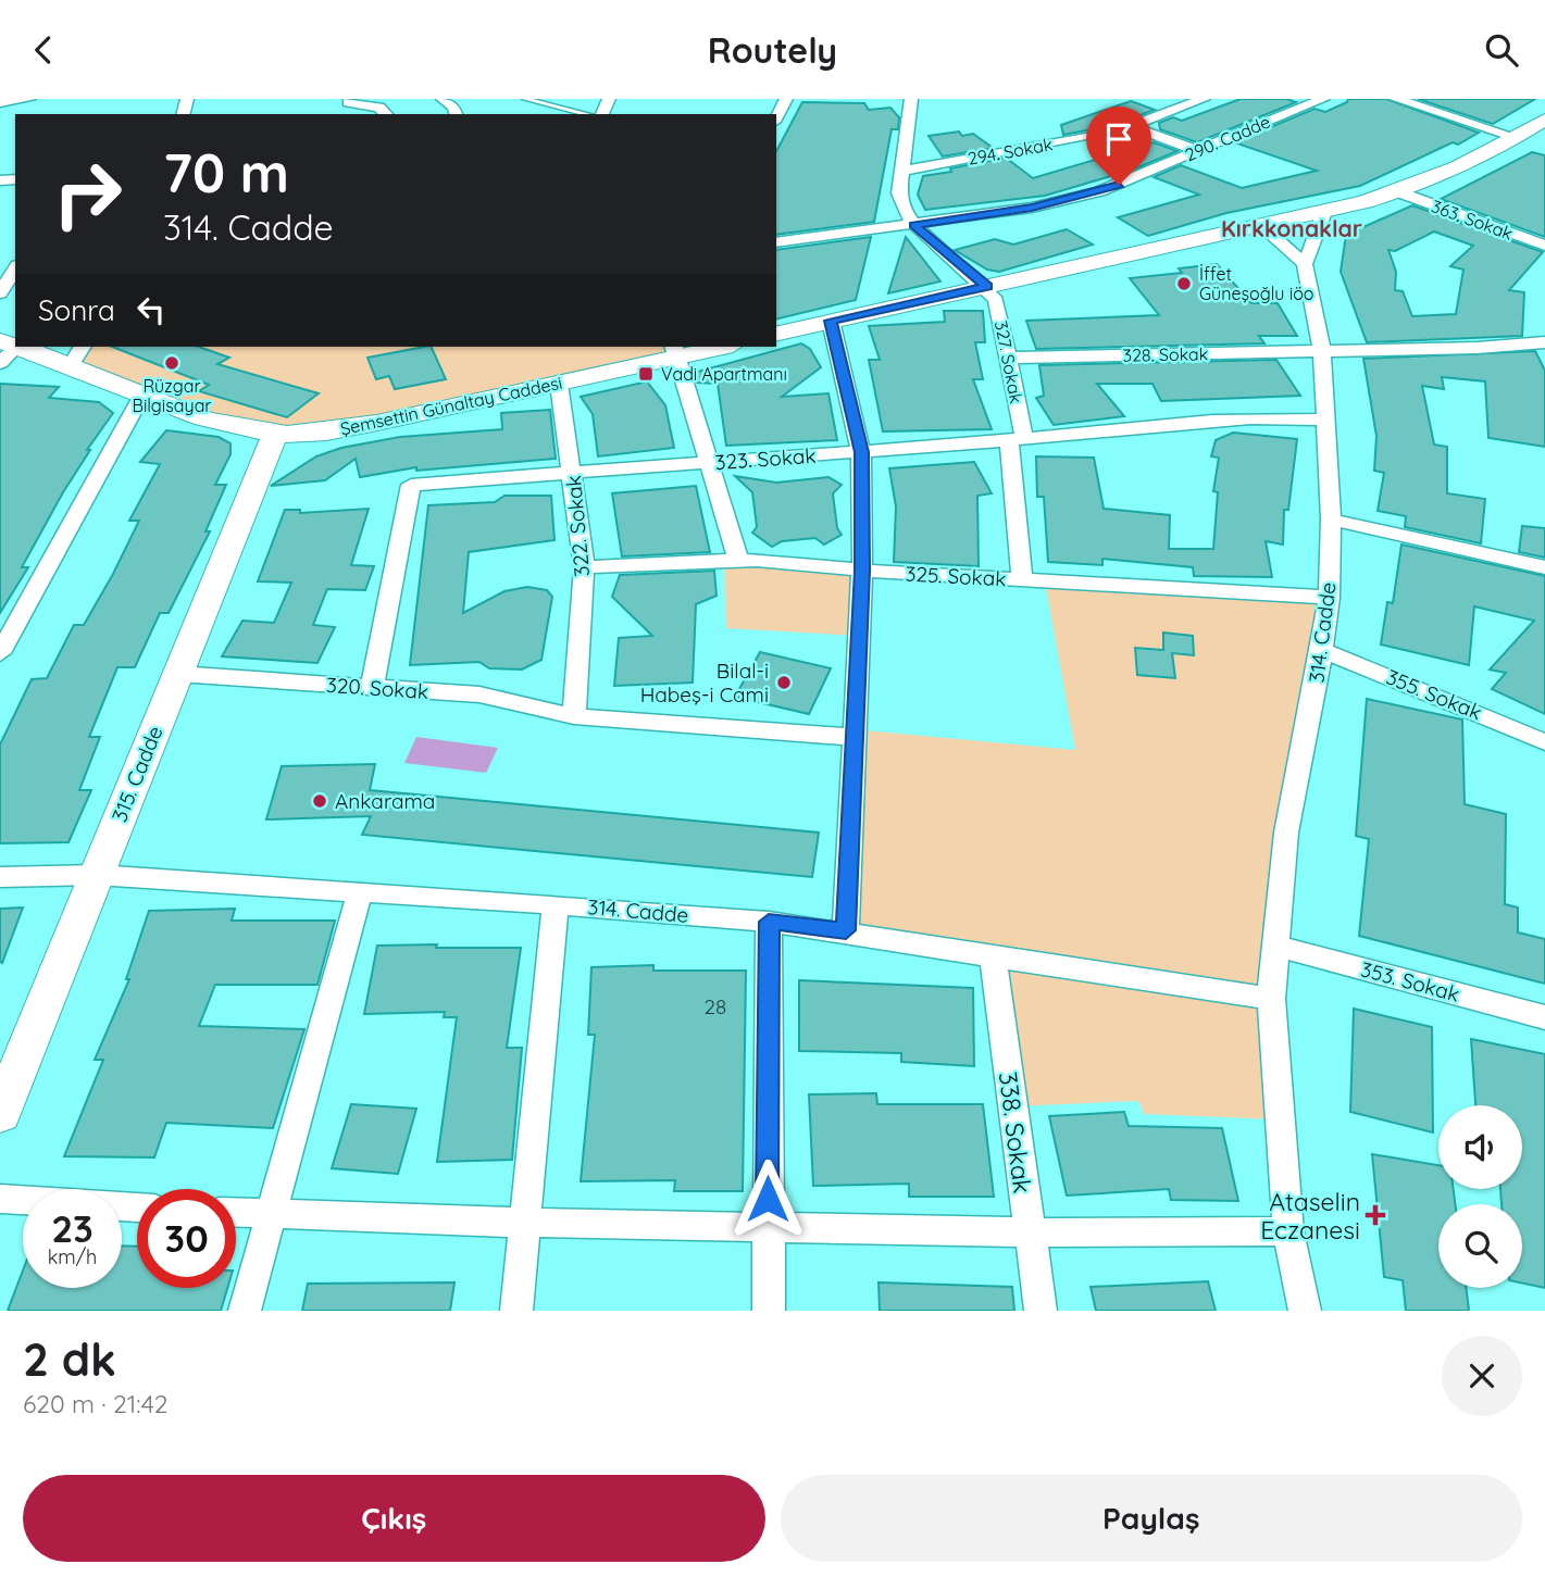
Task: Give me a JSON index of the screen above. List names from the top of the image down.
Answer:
{
  "streets": {
    "street": [
      "290. Cadde",
      "294. Sokak",
      "363. Sokak",
      "328. Sokak",
      "327. Sokak",
      "Şemsettin Günaltay Caddesi",
      "323. Sokak",
      "322. Sokak",
      "325. Sokak",
      "314. Cadde",
      "320. Sokak",
      "355. Sokak",
      "315. Cadde",
      "353. Sokak",
      "338. Sokak"
    ]
  },
  "crossings": [
    ["328. Sokak", "327. Sokak"],
    ["328. Sokak", "314. Cadde"],
    ["327. Sokak", "323. Sokak"],
    ["327. Sokak", "325. Sokak"],
    ["Şemsettin Günaltay Caddesi", "322. Sokak"],
    ["Şemsettin Günaltay Caddesi", "315. Cadde"],
    ["323. Sokak", "322. Sokak"],
    ["323. Sokak", "314. Cadde"],
    ["323. Sokak", "320. Sokak"],
    ["322. Sokak", "325. Sokak"],
    ["322. Sokak", "320. Sokak"],
    ["325. Sokak", "314. Cadde"],
    ["314. Cadde", "355. Sokak"],
    ["314. Cadde", "315. Cadde"],
    ["314. Cadde", "353. Sokak"],
    ["314. Cadde", "338. Sokak"],
    ["320. Sokak", "315. Cadde"]
  ],
  "districts": ["Kırkkonaklar"],
  "places": {
    "other": [
      "İffet Güneşoğlu iöo",
      "Rüzgar Bilgisayar",
      "Bilal-i Habeş-i Cami",
      "Ankarama"
    ],
    "transit": ["Vadi Apartmanı"],
    "health": ["Ataselin Eczanesi"]
  },
  "house_numbers": ["28"],
  "page": {
    "header": "Routely",
    "turn": ["70 m", "314. Cadde"],
    "then": "Sonra",
    "speed": "23 km/h",
    "limit": "30",
    "heading": ["2 dk", "620 m · 21:42"],
    "buttons": ["Çıkış", "Paylaş"]
  }
}
